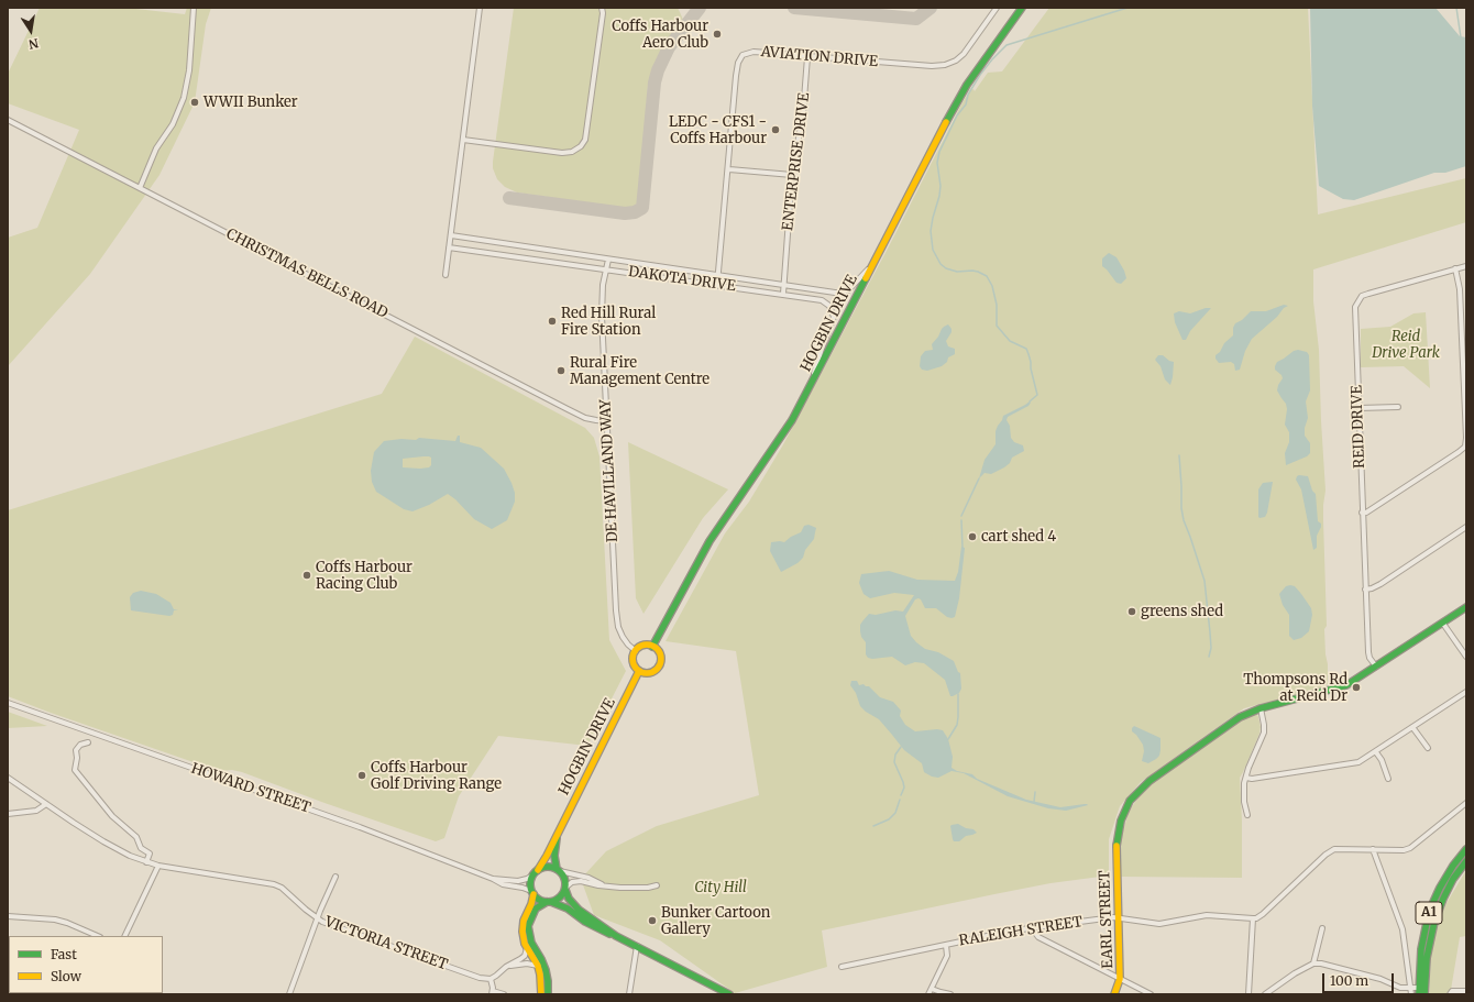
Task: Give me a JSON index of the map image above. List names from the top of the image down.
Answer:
{
  "streets": {
    "main road": ["HOGBIN DRIVE", "A1", "EARL STREET"],
    "street": [
      "AVIATION DRIVE",
      "ENTERPRISE DRIVE",
      "CHRISTMAS BELLS ROAD",
      "DAKOTA DRIVE",
      "REID DRIVE",
      "DE HAVILLAND WAY",
      "HOWARD STREET",
      "RALEIGH STREET",
      "VICTORIA STREET"
    ]
  },
  "crossings": [
    ["AVIATION DRIVE", "ENTERPRISE DRIVE"],
    ["AVIATION DRIVE", "DAKOTA DRIVE"],
    ["ENTERPRISE DRIVE", "DAKOTA DRIVE"],
    ["CHRISTMAS BELLS ROAD", "DE HAVILLAND WAY"],
    ["DAKOTA DRIVE", "HOGBIN DRIVE"],
    ["DAKOTA DRIVE", "DE HAVILLAND WAY"],
    ["HOGBIN DRIVE", "DE HAVILLAND WAY"],
    ["HOGBIN DRIVE", "HOWARD STREET"],
    ["REID DRIVE", "EARL STREET"],
    ["EARL STREET", "RALEIGH STREET"]
  ],
  "parks": ["Reid Drive Park", "City Hill"],
  "places": [
    "Coffs Harbour Aero Club",
    "WWII Bunker",
    "LEDC - CFS1 - Coffs Harbour",
    "Red Hill Rural Fire Station",
    "Rural Fire Management Centre",
    "cart shed 4",
    "Coffs Harbour Racing Club",
    "greens shed",
    "Thompsons Rd at Reid Dr",
    "Coffs Harbour Golf Driving Range",
    "Bunker Cartoon Gallery"
  ],
  "legend": ["Fast", "Slow"],
  "scale_bar": "100 m",
  "north": "bottom"
}
